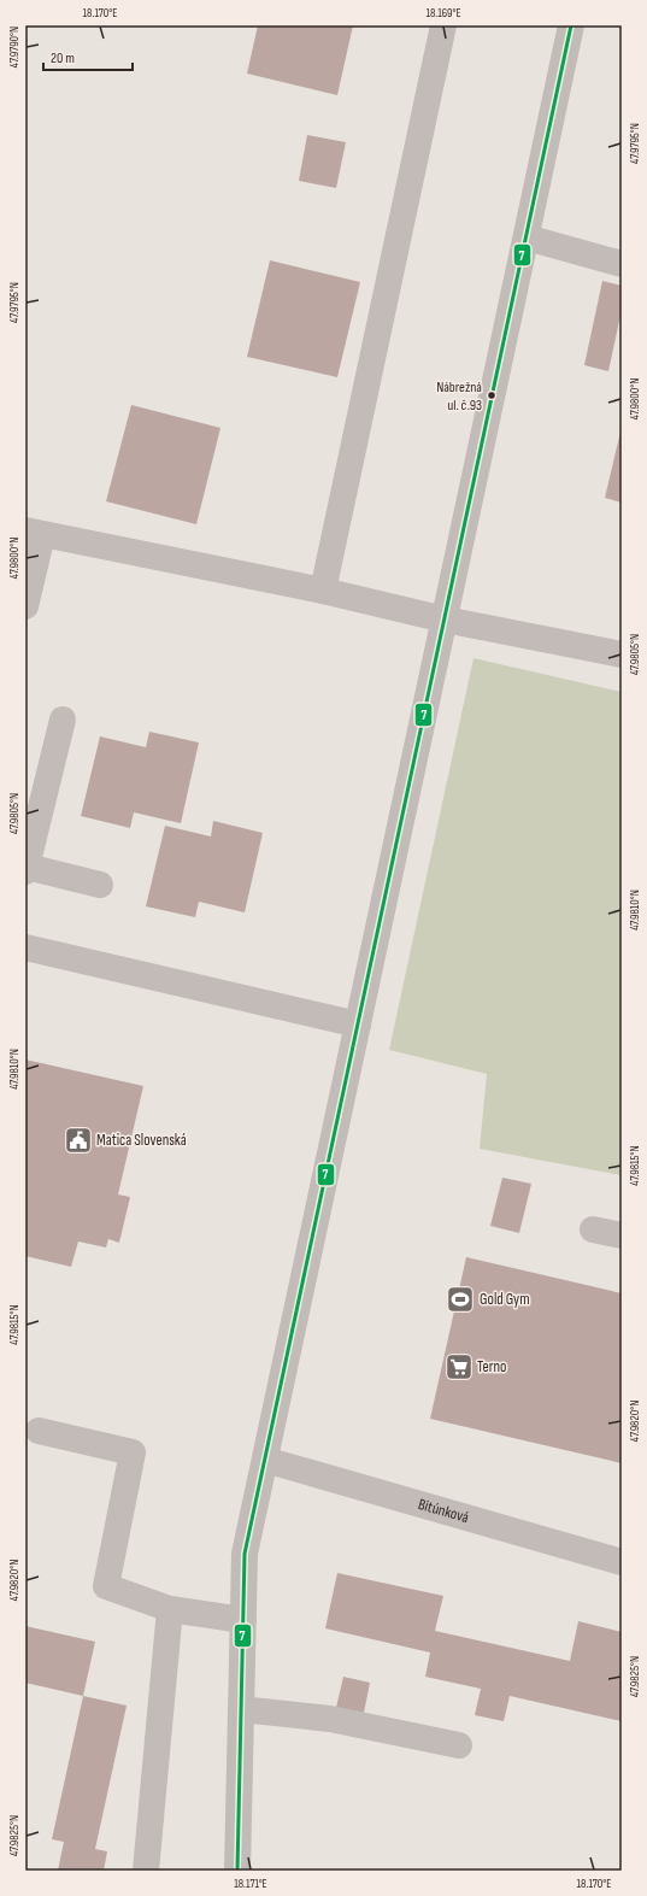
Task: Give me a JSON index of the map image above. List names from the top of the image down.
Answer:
{
  "streets": {
    "street": ["Bitúnková"]
  },
  "places": {
    "other": ["Nábrežná ul. č.93"],
    "public building": ["Matica Slovenská"],
    "sports": ["Gold Gym"],
    "supermarket": ["Terno"]
  },
  "lines": ["transit line 7"],
  "scale_bar": "20 m",
  "coordinates": [
    "18.170°E",
    "18.169°E",
    "47.9790°N",
    "47.9795°N",
    "47.9800°N",
    "47.9805°N",
    "47.9810°N",
    "47.9815°N",
    "47.9820°N",
    "47.9825°N",
    "18.171°E"
  ]
}
